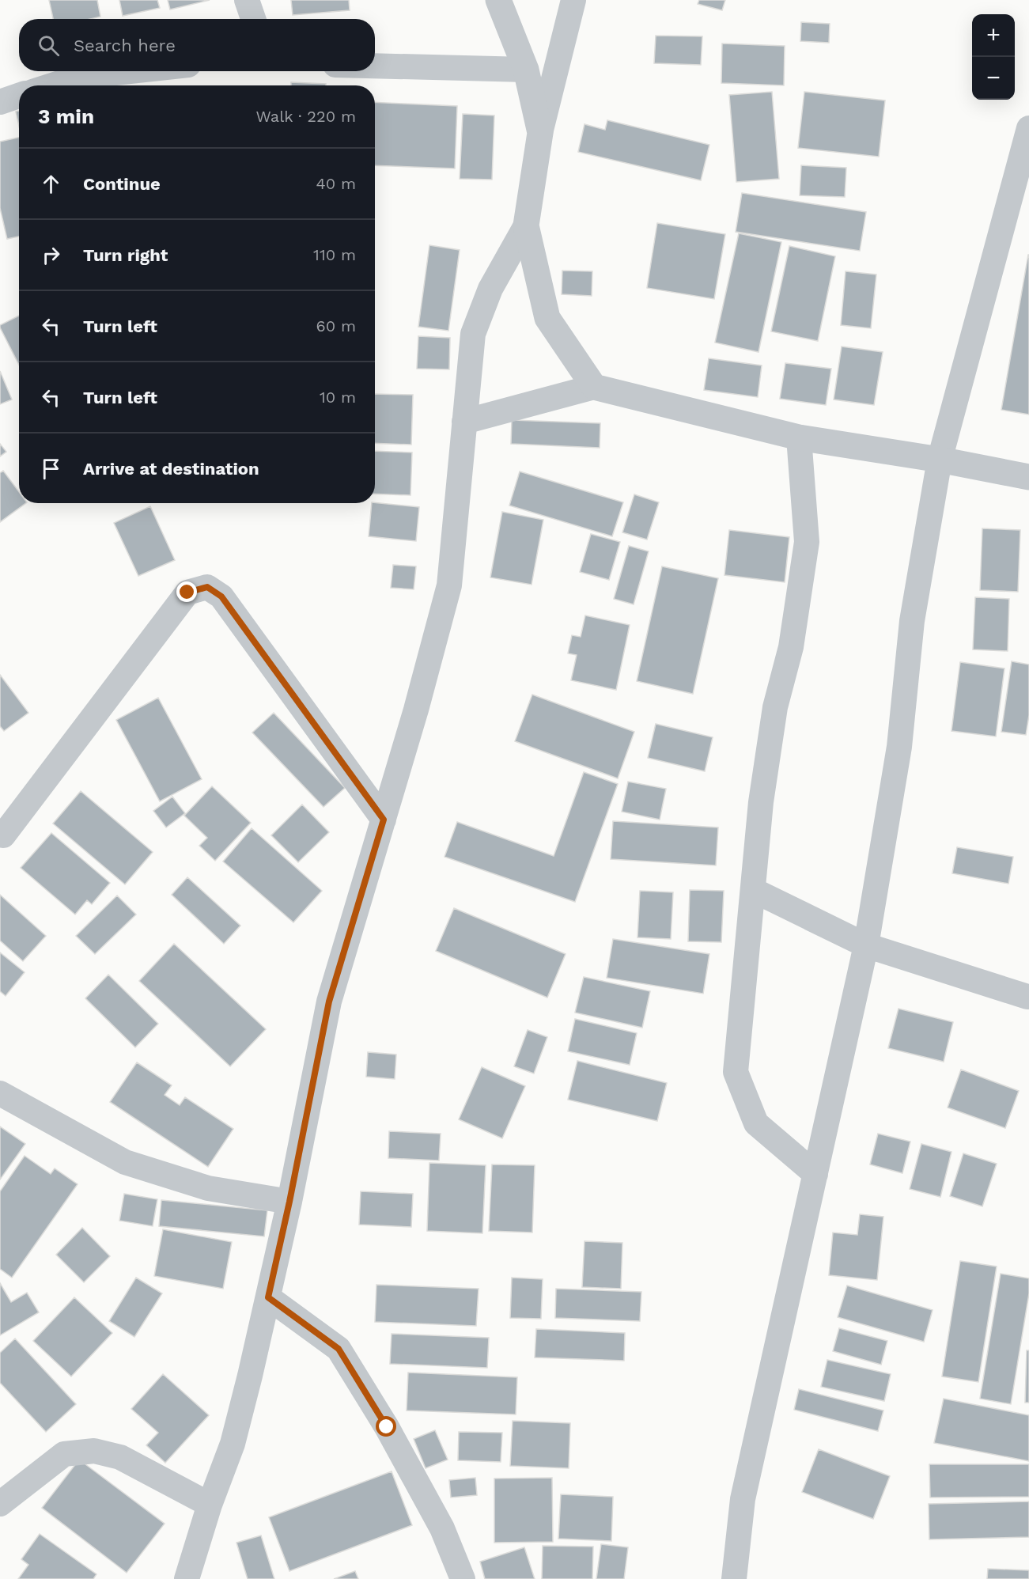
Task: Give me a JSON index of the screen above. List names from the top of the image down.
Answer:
{
  "page": {
    "map_buttons": ["+", "−"],
    "search": "Search here",
    "heading": ["3 min", "Walk · 220 m"],
    "list": [
      ["Continue", "40 m"],
      ["Turn right", "110 m"],
      ["Turn left", "60 m"],
      ["Turn left", "10 m"],
      "Arrive at destination"
    ]
  }
}
